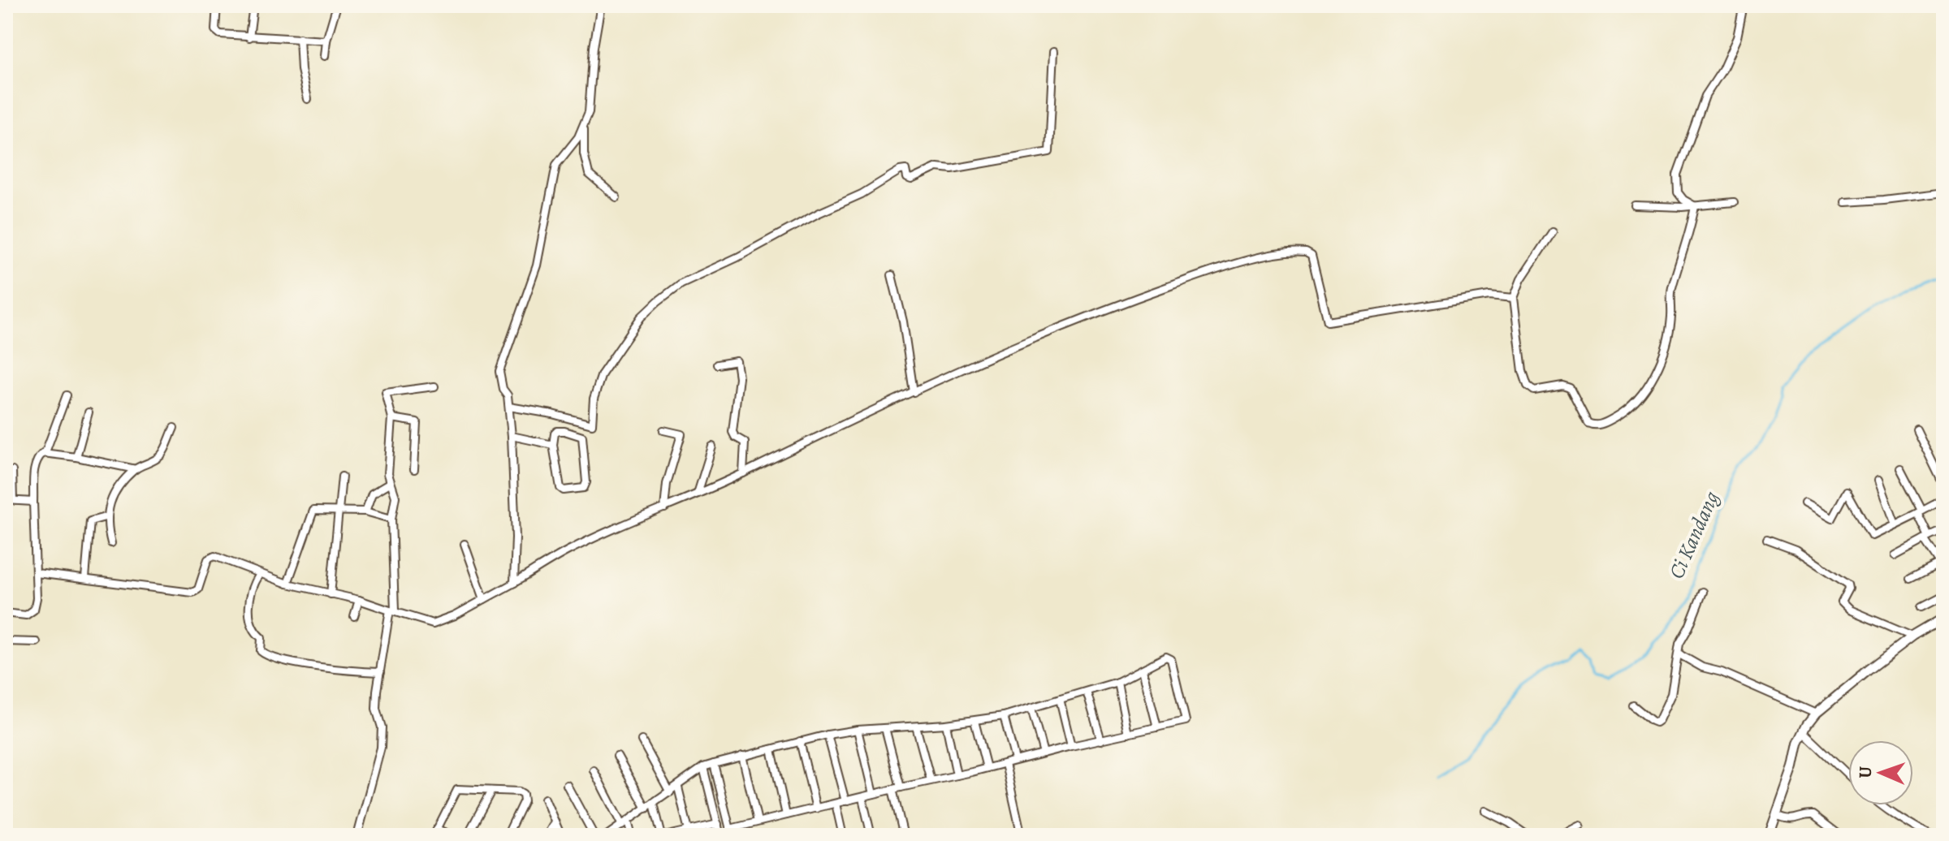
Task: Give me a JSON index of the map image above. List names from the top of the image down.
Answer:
{
  "water": ["Ci Kandang"],
  "north": "left"
}
